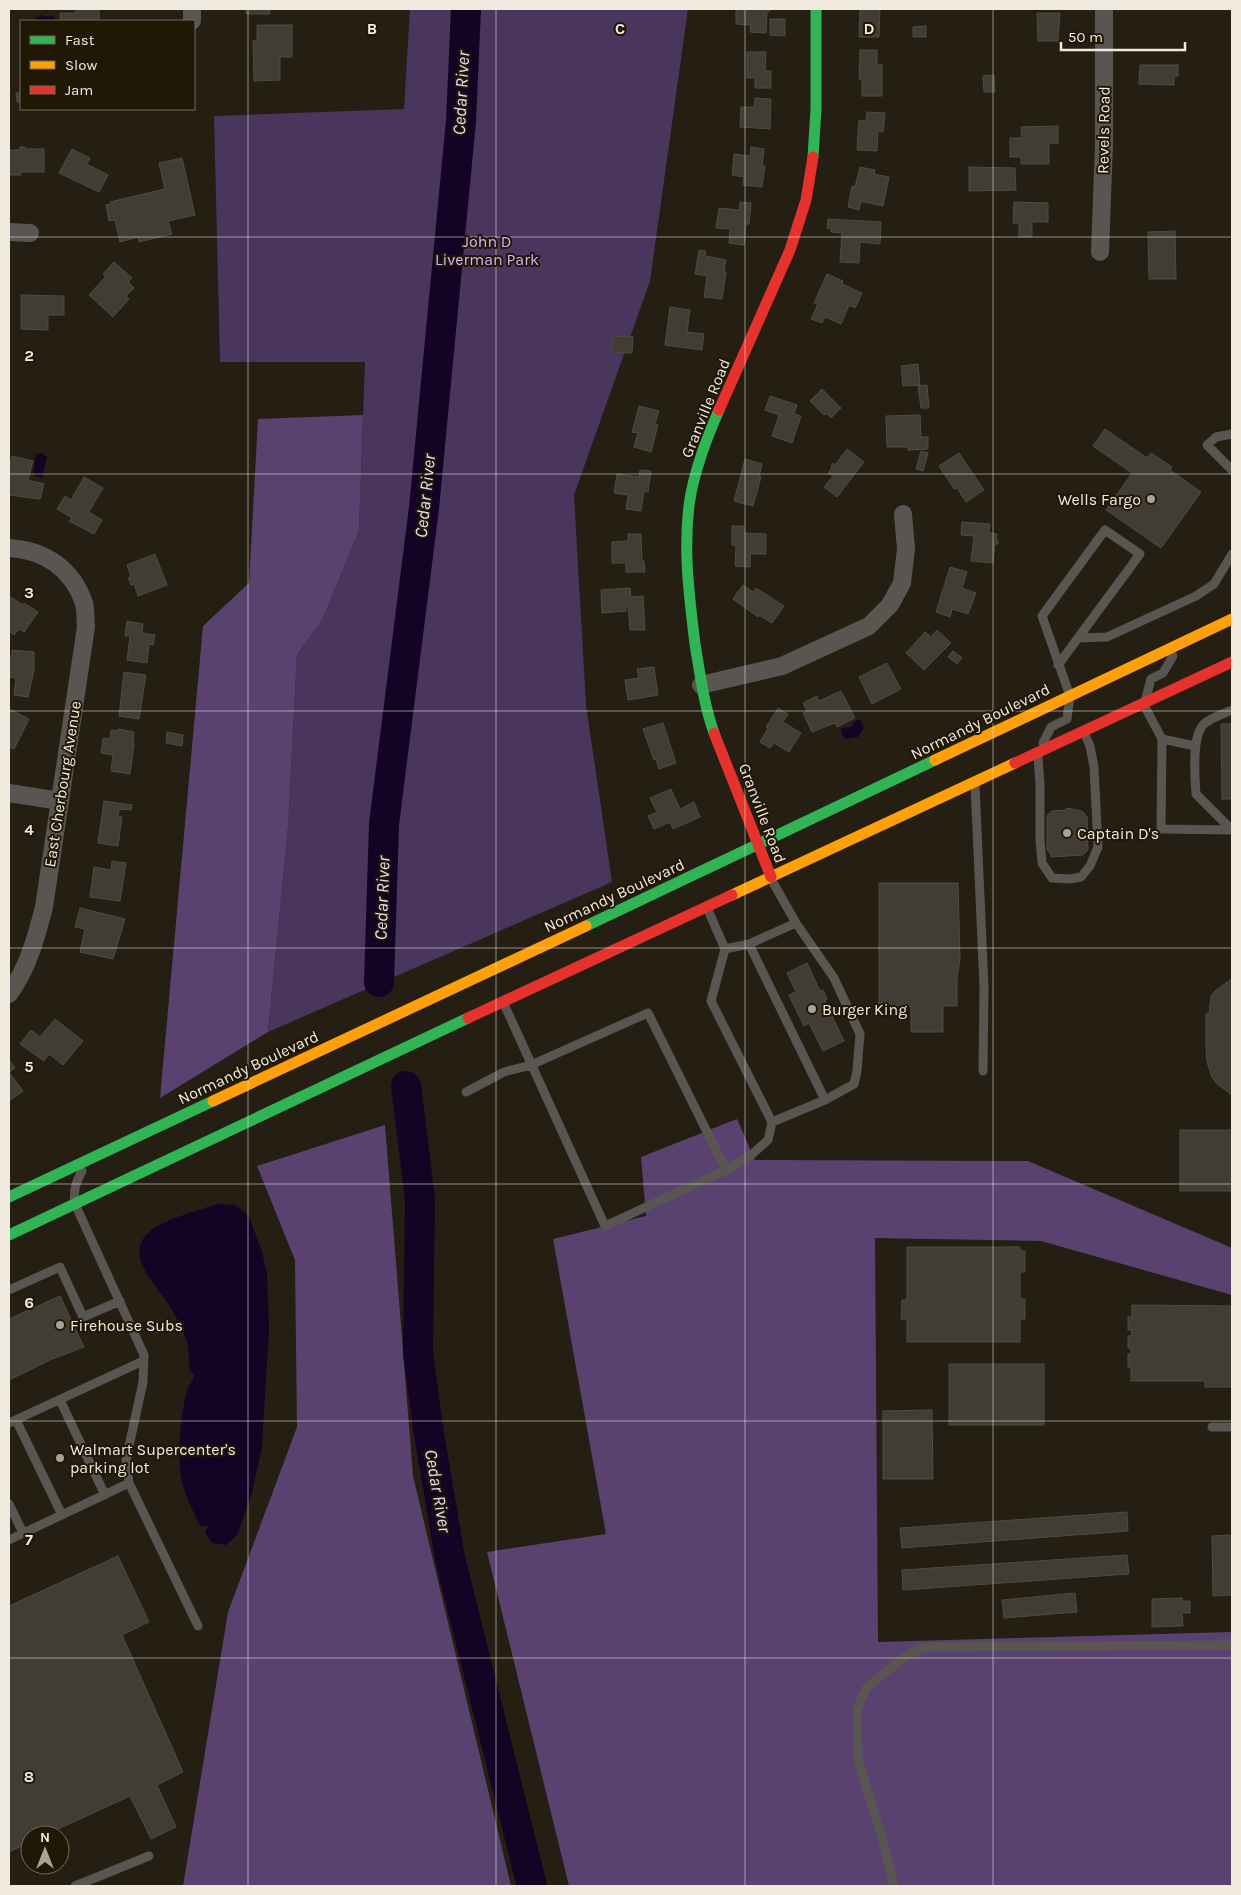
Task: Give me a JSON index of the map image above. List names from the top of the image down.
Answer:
{
  "streets": {
    "main road": ["Granville Road", "Normandy Boulevard"],
    "street": ["Revels Road", "East Cherbourg Avenue"]
  },
  "crossings": [
    ["Granville Road", "Normandy Boulevard"]
  ],
  "water": ["Cedar River"],
  "parks": ["John D Liverman Park"],
  "places": [
    "Wells Fargo",
    "Captain D's",
    "Burger King",
    "Firehouse Subs",
    "Walmart Supercenter's parking lot"
  ],
  "legend": ["Fast", "Slow", "Jam"],
  "scale_bar": "50 m",
  "north": "top",
  "grid": {
    "columns": ["B", "C", "D"],
    "rows": [
      "2",
      "3",
      "4",
      "5",
      "6",
      "7",
      "8"
    ]
  }
}
